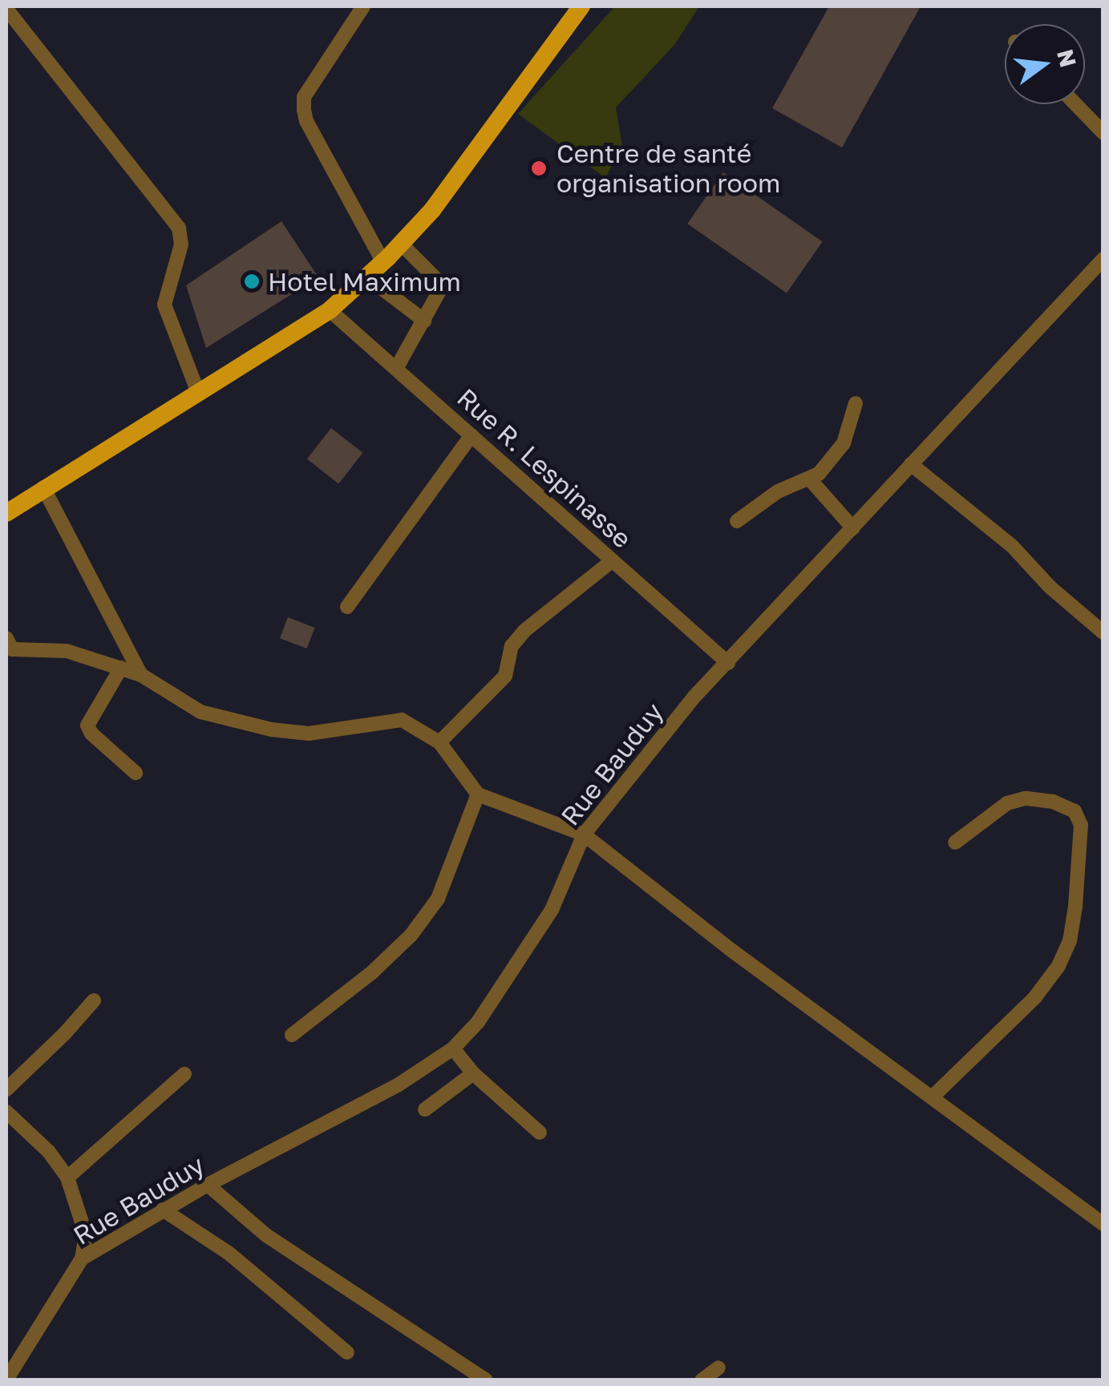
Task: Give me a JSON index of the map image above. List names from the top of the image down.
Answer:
{
  "streets": {
    "street": ["Rue R. Lespinasse", "Rue Bauduy"]
  },
  "crossings": [
    ["Rue R. Lespinasse", "Rue Bauduy"]
  ],
  "places": ["Centre de santé organisation room", "Hotel Maximum"],
  "north": "right"
}
